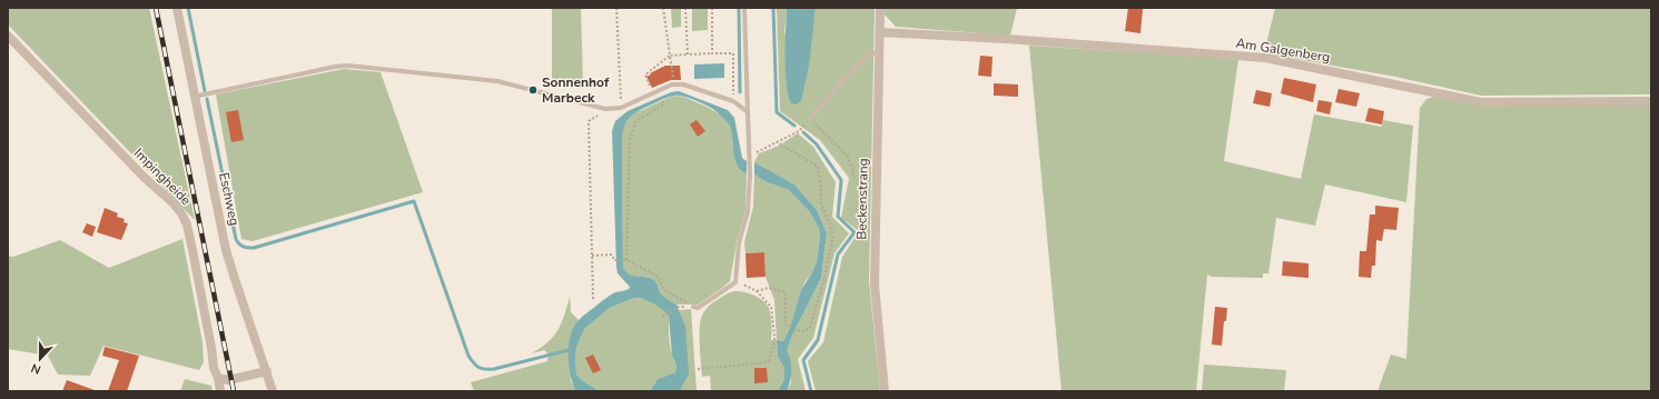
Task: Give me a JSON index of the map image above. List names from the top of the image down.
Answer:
{
  "streets": {
    "street": [
      "Am Galgenberg",
      "Impingheide",
      "Eschweg",
      "Beckenstrang"
    ]
  },
  "crossings": [
    ["Am Galgenberg", "Beckenstrang"]
  ],
  "places": ["Sonnenhof Marbeck"],
  "north": "bottom"
}
